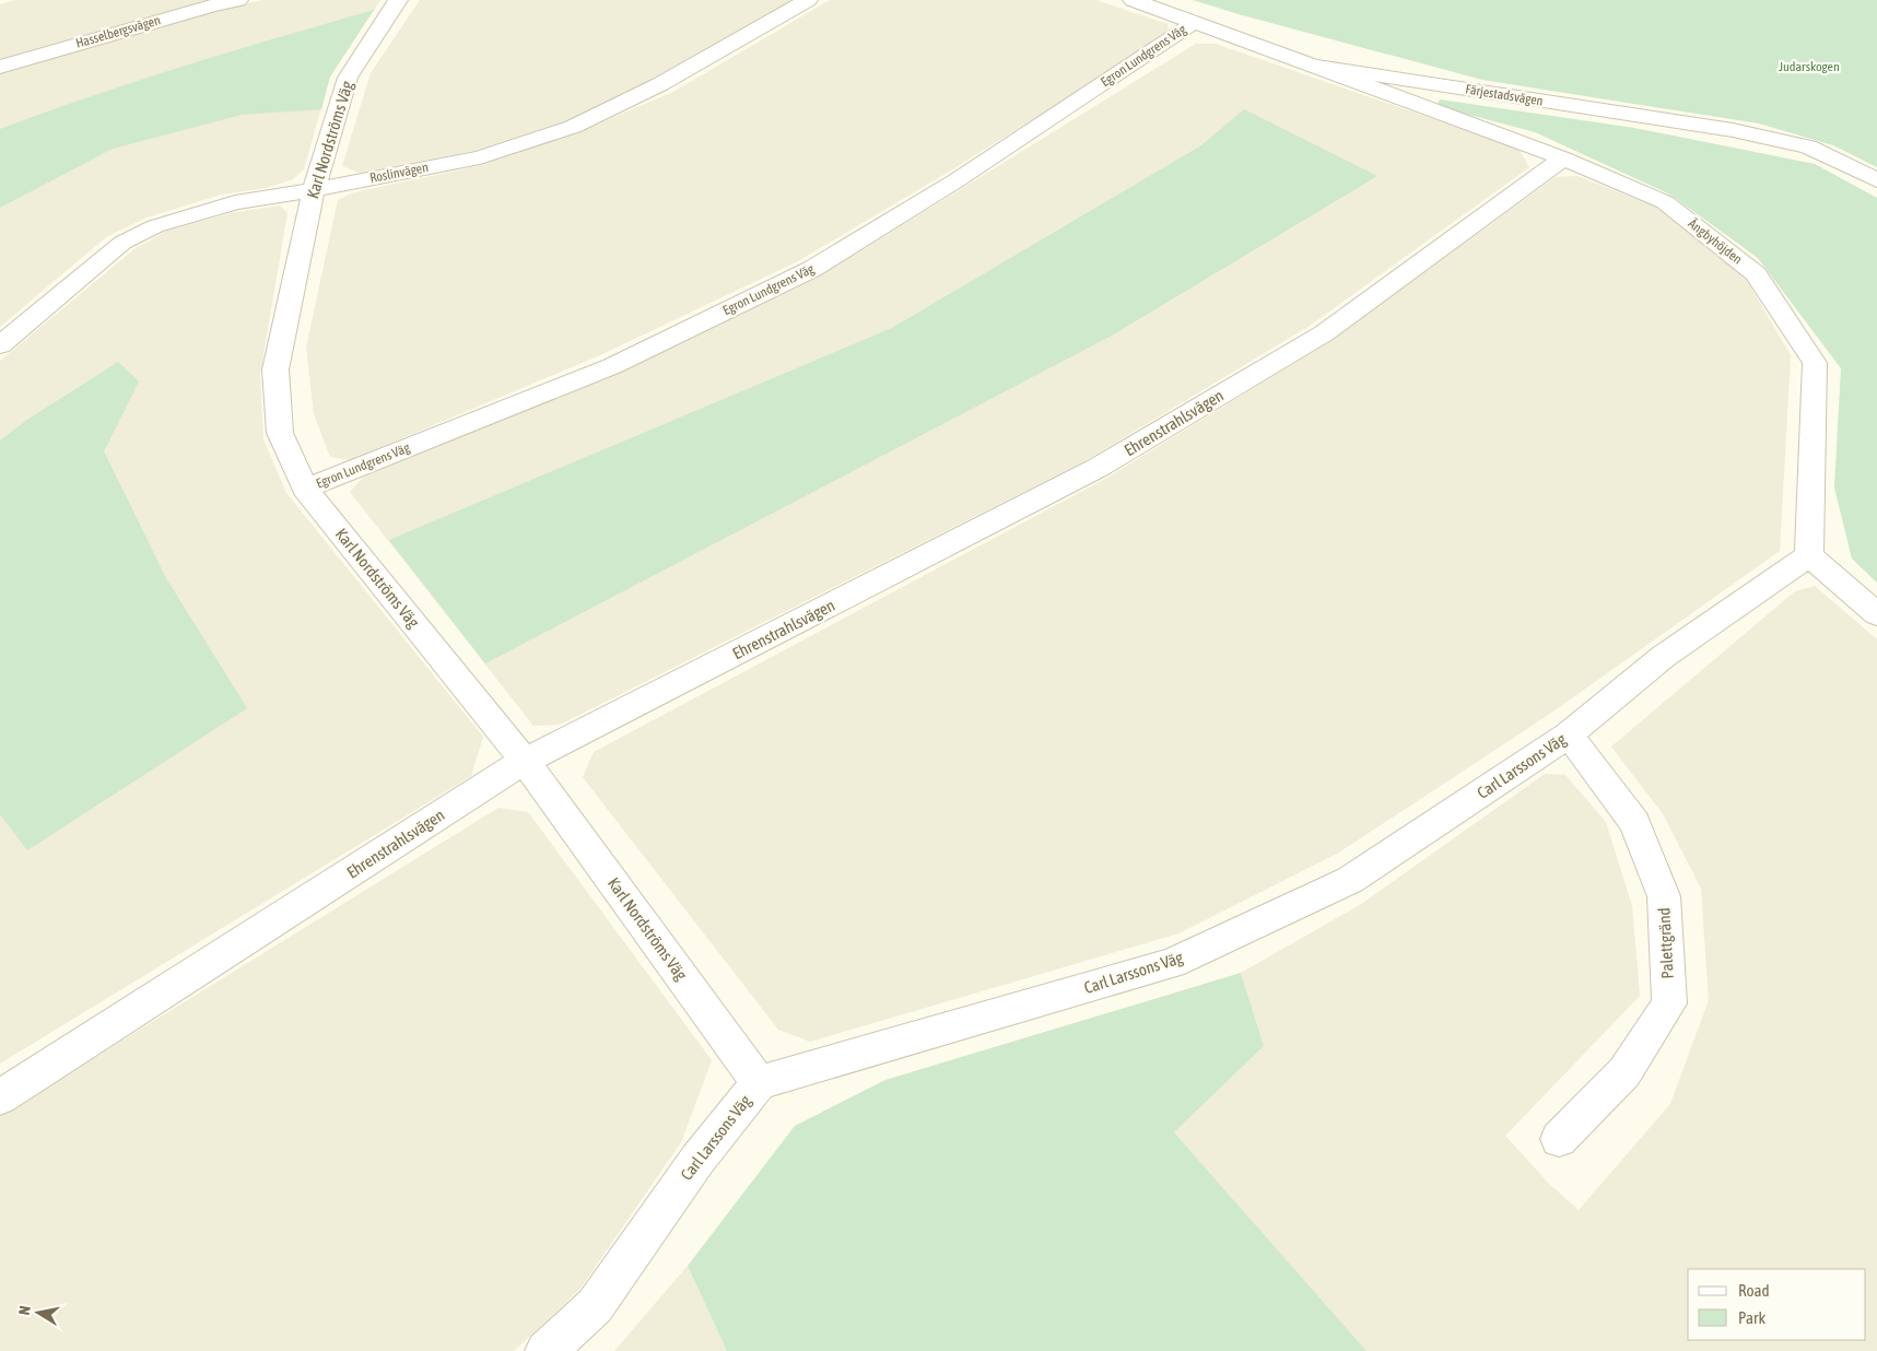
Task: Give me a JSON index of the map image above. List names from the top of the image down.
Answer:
{
  "streets": {
    "street": [
      "Hasselbergsvägen",
      "Egron Lundgrens Väg",
      "Färjestadsvägen",
      "Karl Nordströms Väg",
      "Roslinvägen",
      "Ängbyhöjden",
      "Ehrenstrahlsvägen",
      "Carl Larssons Väg",
      "Palettgränd"
    ]
  },
  "crossings": [
    ["Egron Lundgrens Väg", "Färjestadsvägen"],
    ["Egron Lundgrens Väg", "Karl Nordströms Väg"],
    ["Färjestadsvägen", "Ängbyhöjden"],
    ["Karl Nordströms Väg", "Roslinvägen"],
    ["Karl Nordströms Väg", "Ehrenstrahlsvägen"],
    ["Karl Nordströms Väg", "Carl Larssons Väg"],
    ["Ängbyhöjden", "Ehrenstrahlsvägen"],
    ["Ängbyhöjden", "Carl Larssons Väg"],
    ["Carl Larssons Väg", "Palettgränd"]
  ],
  "parks": ["Judarskogen"],
  "legend": ["Road", "Park"],
  "north": "left"
}
